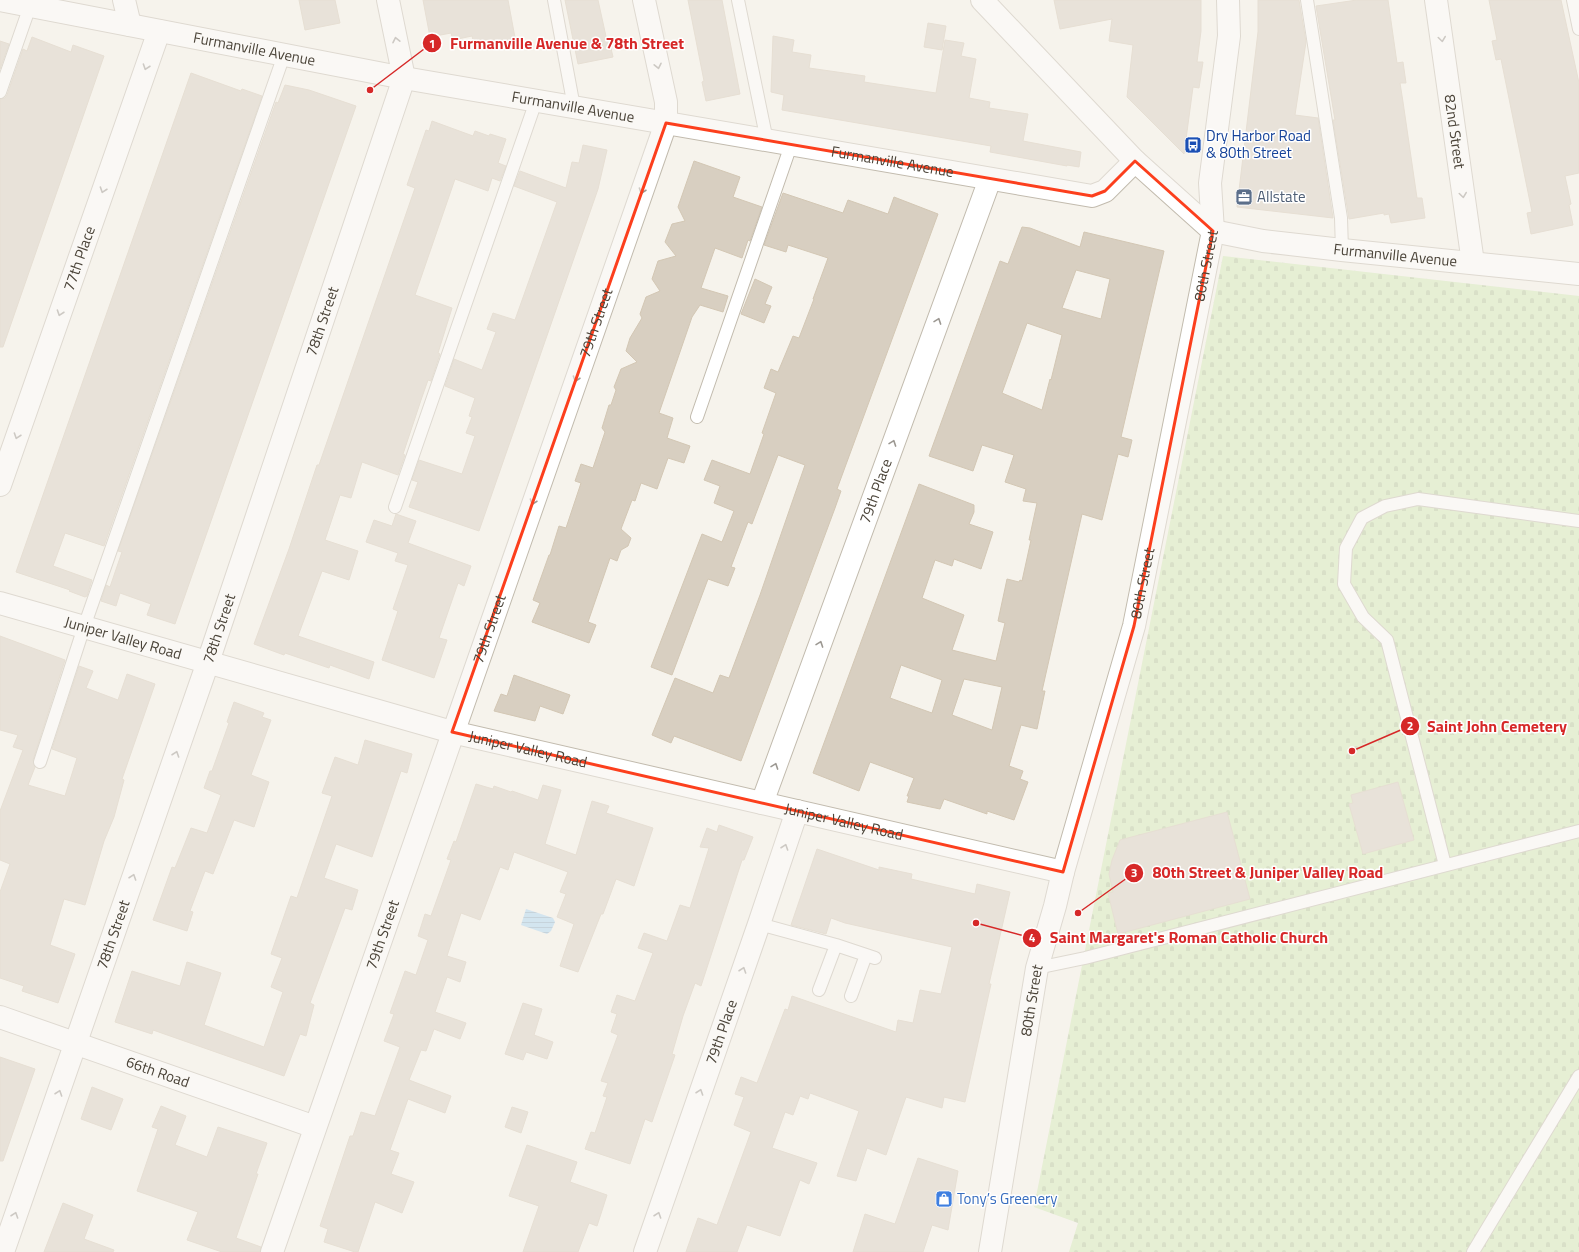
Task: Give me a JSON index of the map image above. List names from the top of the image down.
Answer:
{
  "streets": {
    "street": [
      "Furmanville Avenue",
      "82nd Street",
      "77th Place",
      "80th Street",
      "78th Street",
      "79th Street",
      "79th Place",
      "Juniper Valley Road",
      "66th Road"
    ]
  },
  "crossings": [
    ["Furmanville Avenue", "82nd Street"],
    ["Furmanville Avenue", "77th Place"],
    ["Furmanville Avenue", "80th Street"],
    ["Furmanville Avenue", "78th Street"],
    ["Furmanville Avenue", "79th Street"],
    ["Furmanville Avenue", "79th Place"],
    ["80th Street", "Juniper Valley Road"],
    ["78th Street", "Juniper Valley Road"],
    ["78th Street", "66th Road"],
    ["79th Street", "Juniper Valley Road"],
    ["79th Street", "66th Road"],
    ["79th Place", "Juniper Valley Road"]
  ],
  "one_way": [
    "82nd Street",
    "77th Place",
    "78th Street",
    "79th Street",
    "79th Place"
  ],
  "places": {
    "other": [
      "Furmanville Avenue & 78th Street",
      "Saint John Cemetery",
      "80th Street & Juniper Valley Road",
      "Saint Margaret's Roman Catholic Church"
    ],
    "bus stop": ["Dry Harbor Road & 80th Street"],
    "office": ["Allstate"],
    "shop": ["Tony’s Greenery"]
  }
}
